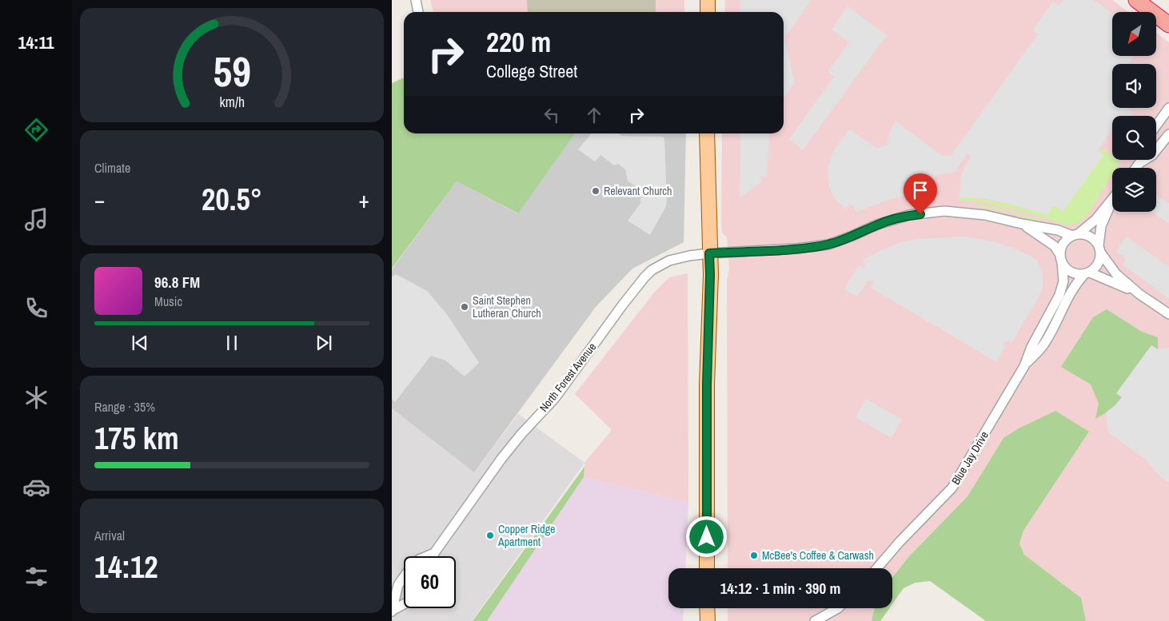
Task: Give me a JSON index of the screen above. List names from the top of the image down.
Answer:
{
  "streets": {
    "street": ["North Forest Avenue", "Blue Jay Drive"]
  },
  "places": [
    "Relevant Church",
    "Saint Stephen Lutheran Church",
    "Copper Ridge Apartment",
    "McBee's Coffee & Carwash"
  ],
  "north": "bottom left",
  "page": {
    "tabs": "14:11",
    "turn": ["220 m", "College Street"],
    "tile": [
      "Climate",
      ["Range · 35%", "175 km"],
      ["Arrival", "14:12"]
    ],
    "heat": ["−", "20.5°", "+"],
    "song": ["96.8 FM", "Music"],
    "limit": "60",
    "trip": "14:12 · 1 min · 390 m",
    "gauge": ["59", "km/h"]
  }
}
